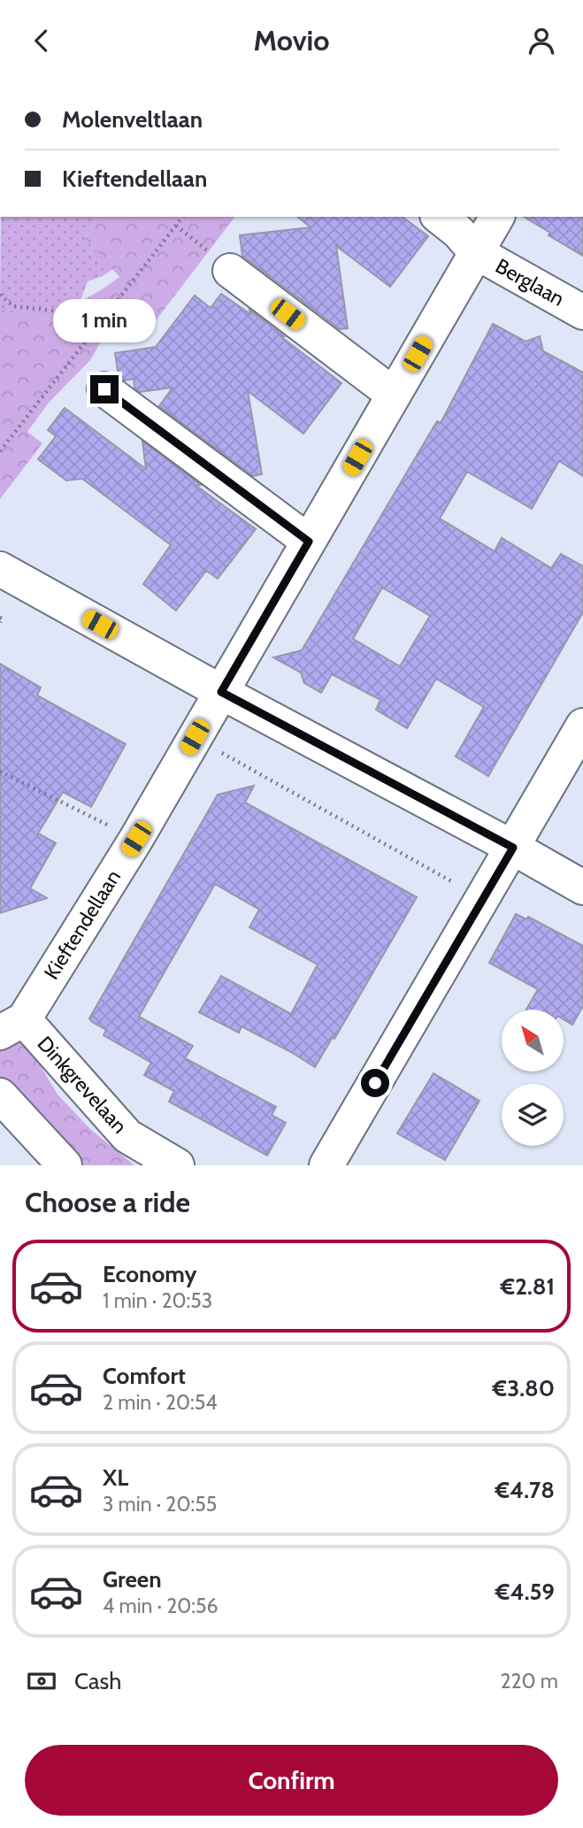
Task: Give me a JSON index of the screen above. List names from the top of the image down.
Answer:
{
  "streets": {
    "street": ["Berglaan", "Kieftendellaan", "Dinkgrevelaan"]
  },
  "crossings": [
    ["Berglaan", "Kieftendellaan"],
    ["Kieftendellaan", "Dinkgrevelaan"]
  ],
  "north": "top left",
  "page": {
    "header": "Movio",
    "banner": ["Molenveltlaan", "Kieftendellaan"],
    "bubble": "1 min",
    "heading": "Choose a ride",
    "list": [
      {
        "name": "Economy",
        "note": "1 min · 20:53",
        "value": "€2.81"
      },
      {
        "name": "Comfort",
        "note": "2 min · 20:54",
        "value": "€3.80"
      },
      {
        "name": "XL",
        "note": "3 min · 20:55",
        "value": "€4.78"
      },
      {
        "name": "Green",
        "note": "4 min · 20:56",
        "value": "€4.59"
      }
    ],
    "pay": ["Cash", "220 m"],
    "buttons": "Confirm"
  }
}
